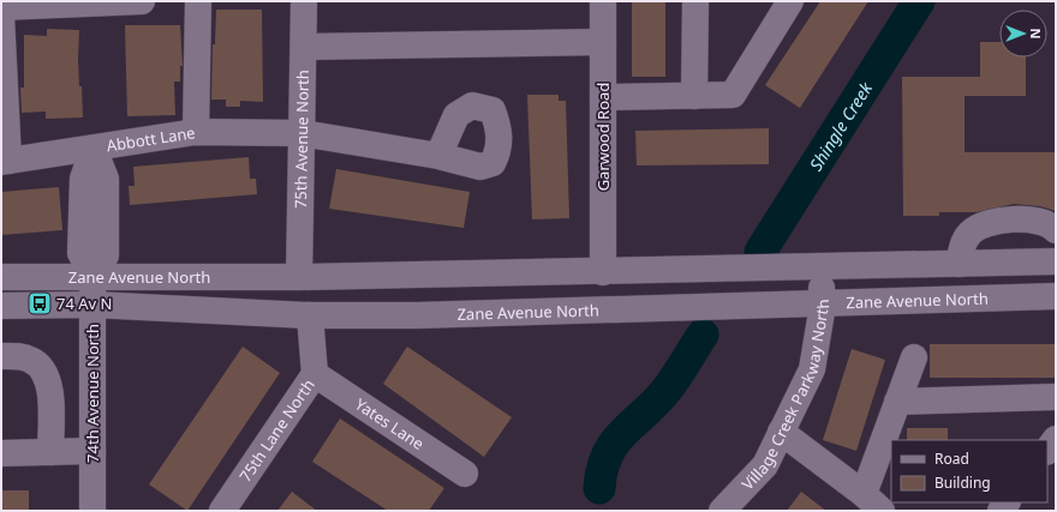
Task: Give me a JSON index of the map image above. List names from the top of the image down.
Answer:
{
  "streets": {
    "street": [
      "Garwood Road",
      "75th Avenue North",
      "Abbott Lane",
      "Zane Avenue North",
      "Village Creek Parkway North",
      "74th Avenue North",
      "Yates Lane",
      "75th Lane North"
    ]
  },
  "crossings": [
    ["Garwood Road", "Zane Avenue North"],
    ["75th Avenue North", "Abbott Lane"],
    ["75th Avenue North", "Zane Avenue North"],
    ["Zane Avenue North", "Village Creek Parkway North"],
    ["Zane Avenue North", "74th Avenue North"],
    ["Zane Avenue North", "75th Lane North"],
    ["Yates Lane", "75th Lane North"]
  ],
  "water": ["Shingle Creek"],
  "places": {
    "bus stop": ["74 Av N"]
  },
  "legend": ["Road", "Building"],
  "north": "right"
}
